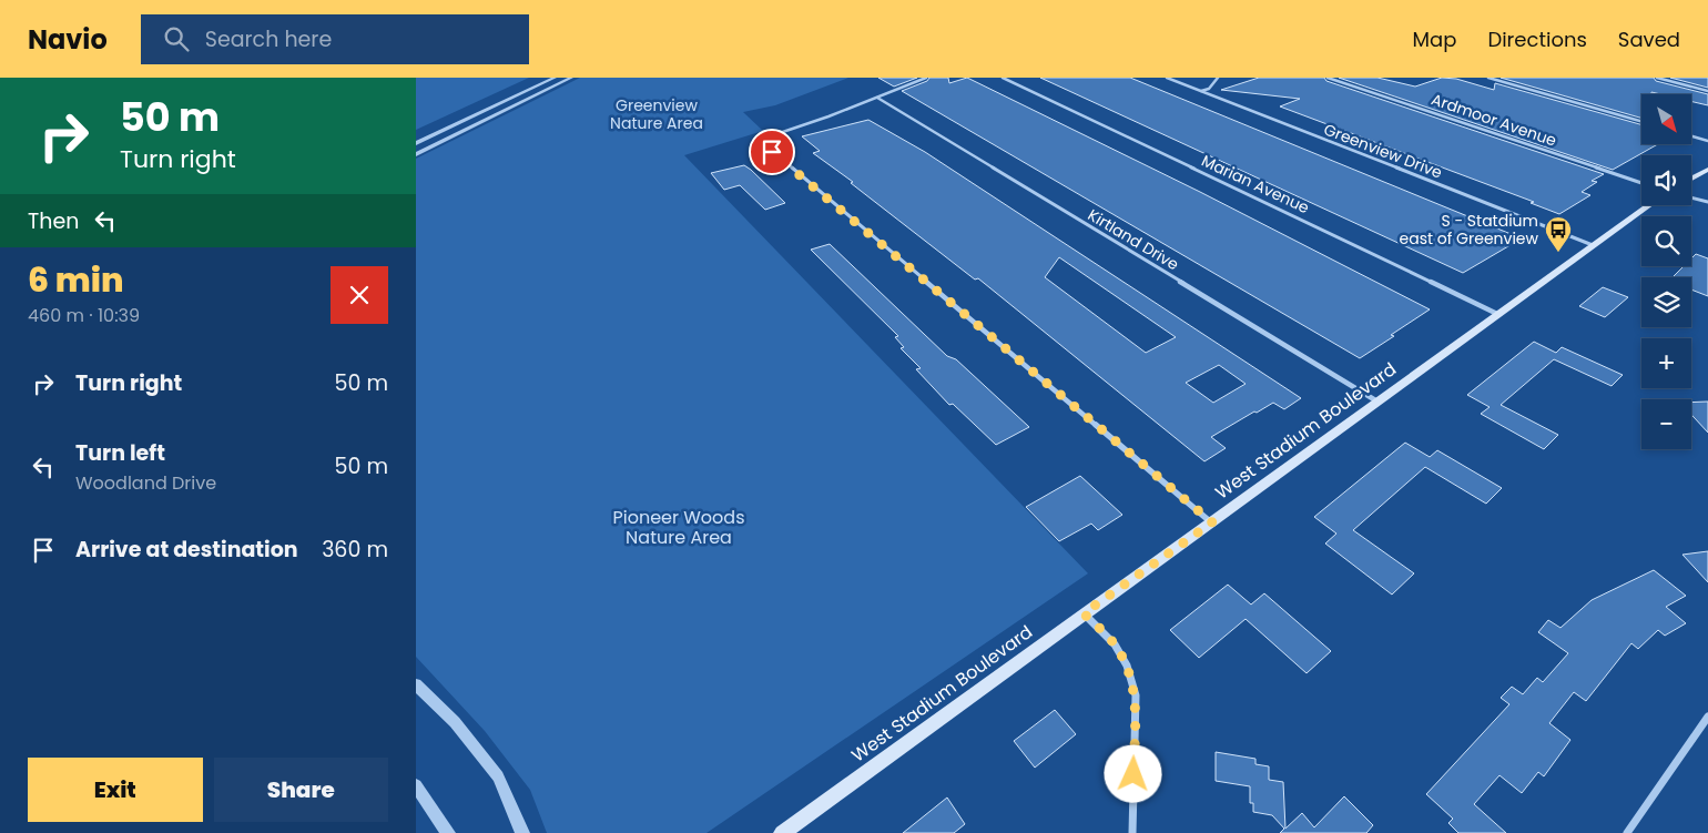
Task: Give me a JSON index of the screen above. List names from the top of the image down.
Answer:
{
  "streets": {
    "main road": ["West Stadium Boulevard"],
    "street": [
      "Ardmoor Avenue",
      "Greenview Drive",
      "Marian Avenue",
      "Kirtland Drive"
    ]
  },
  "crossings": [
    ["Greenview Drive", "West Stadium Boulevard"],
    ["Marian Avenue", "West Stadium Boulevard"],
    ["Kirtland Drive", "West Stadium Boulevard"]
  ],
  "parks": ["Greenview Nature Area", "Pioneer Woods Nature Area"],
  "places": {
    "bus stop": ["S - Statdium east of Greenview"]
  },
  "north": "bottom right",
  "page": {
    "header": "Navio",
    "search": "Search here",
    "nav": ["Map", "Directions", "Saved"],
    "turn": ["50 m", "Turn right"],
    "map_buttons": ["+", "−"],
    "then": "Then",
    "heading": ["6 min", "460 m · 10:39"],
    "list": [
      {
        "name": "Turn right",
        "value": "50 m"
      },
      {
        "name": "Turn left",
        "note": "Woodland Drive",
        "value": "50 m"
      },
      {
        "name": "Arrive at destination",
        "value": "360 m"
      }
    ],
    "buttons": ["Exit", "Share"]
  }
}
